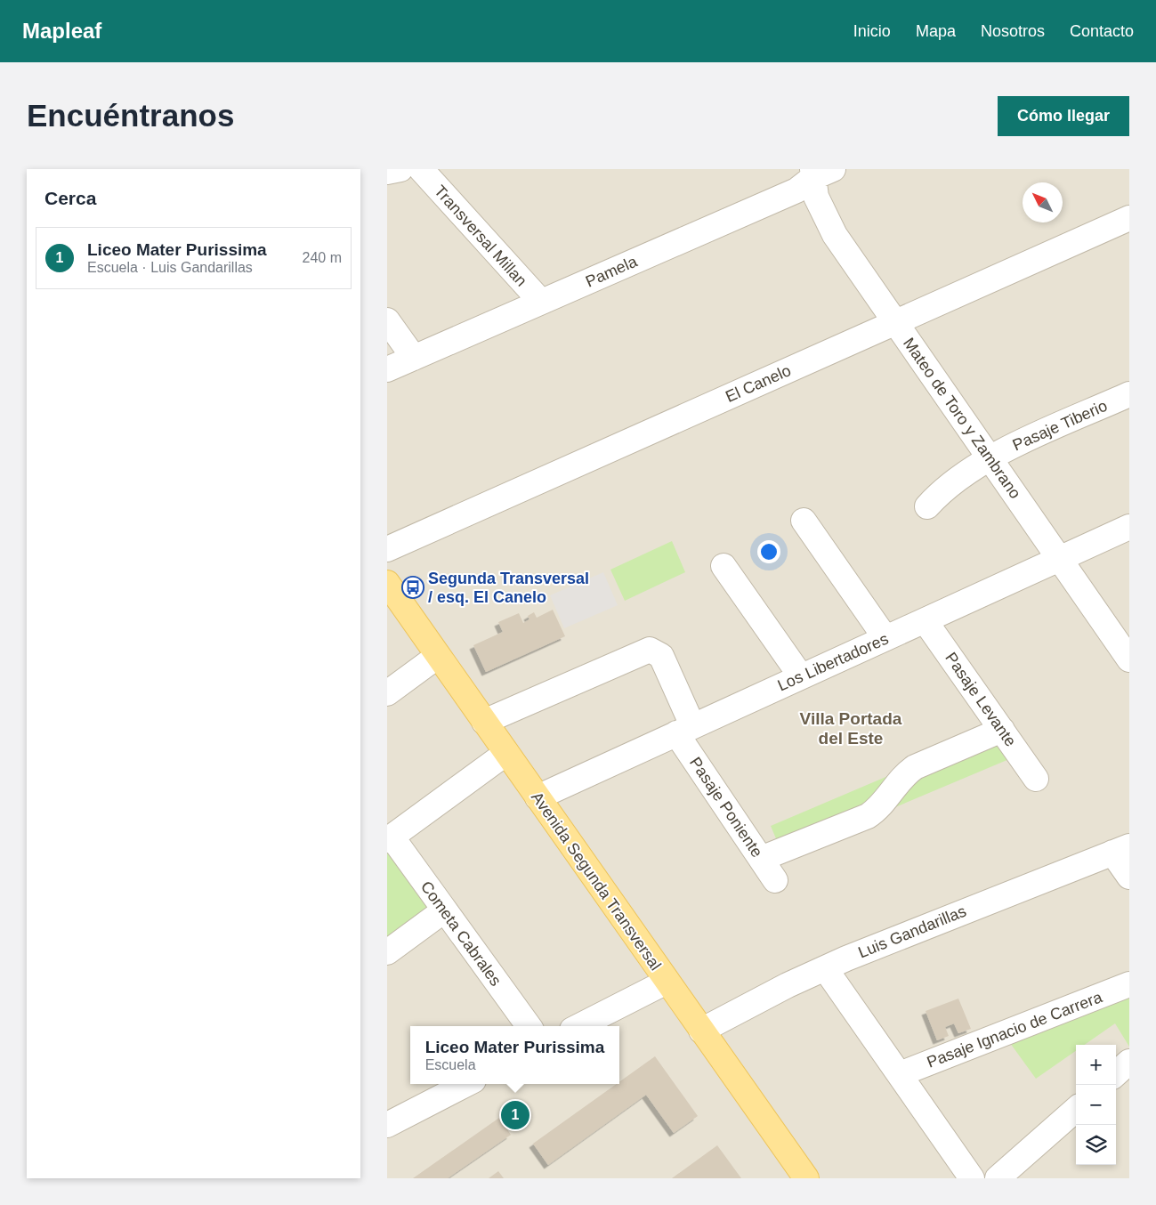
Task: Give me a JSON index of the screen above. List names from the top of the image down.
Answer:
{
  "streets": {
    "main road": ["Avenida Segunda Transversal"],
    "street": [
      "Transversal Millan",
      "Pamela",
      "El Canelo",
      "Mateo de Toro y Zambrano",
      "Pasaje Tiberio",
      "Los Libertadores",
      "Pasaje Levante",
      "Pasaje Poniente",
      "Luis Gandarillas",
      "Cometa Cabrales",
      "Pasaje Ignacio de Carrera"
    ]
  },
  "crossings": [
    ["Transversal Millan", "Pamela"],
    ["Pamela", "Mateo de Toro y Zambrano"],
    ["El Canelo", "Mateo de Toro y Zambrano"],
    ["Mateo de Toro y Zambrano", "Pasaje Tiberio"],
    ["Mateo de Toro y Zambrano", "Los Libertadores"],
    ["Los Libertadores", "Pasaje Levante"],
    ["Los Libertadores", "Pasaje Poniente"],
    ["Los Libertadores", "Avenida Segunda Transversal"],
    ["Pasaje Poniente", "Avenida Segunda Transversal"],
    ["Avenida Segunda Transversal", "Luis Gandarillas"]
  ],
  "districts": ["Villa Portada del Este"],
  "places": {
    "bus stop": ["Segunda Transversal / esq. El Canelo"]
  },
  "north": "top left",
  "page": {
    "header": "Mapleaf",
    "nav": [
      "Inicio",
      "Mapa",
      "Nosotros",
      "Contacto"
    ],
    "buttons": "Cómo llegar",
    "title": "Encuéntranos",
    "heading": "Cerca",
    "list": [
      {
        "mark": "1",
        "name": "Liceo Mater Purissima",
        "note": "Escuela · Luis Gandarillas",
        "value": "240 m"
      }
    ],
    "popup": ["Liceo Mater Purissima", "Escuela"],
    "map_buttons": ["+", "−"],
    "pins": "1"
  }
}
